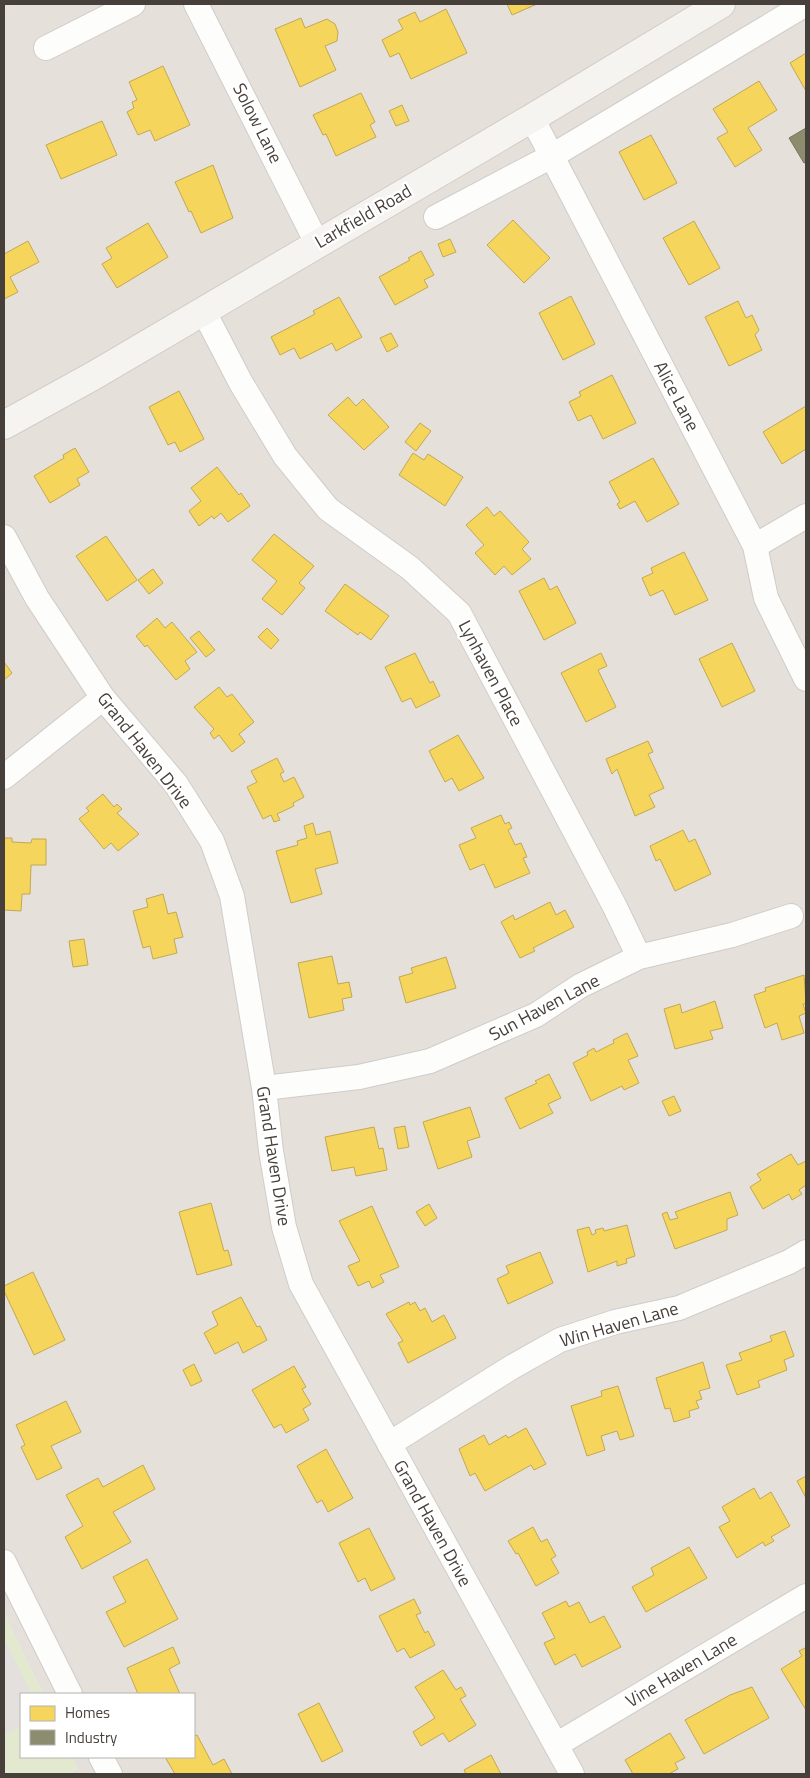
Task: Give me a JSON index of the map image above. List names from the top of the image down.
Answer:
{
  "streets": {
    "main road": ["Larkfield Road"],
    "street": [
      "Solow Lane",
      "Alice Lane",
      "Lynhaven Place",
      "Grand Haven Drive",
      "Sun Haven Lane",
      "Win Haven Lane",
      "Vine Haven Lane"
    ]
  },
  "crossings": [
    ["Solow Lane", "Larkfield Road"],
    ["Larkfield Road", "Alice Lane"],
    ["Larkfield Road", "Lynhaven Place"],
    ["Lynhaven Place", "Sun Haven Lane"],
    ["Grand Haven Drive", "Sun Haven Lane"],
    ["Grand Haven Drive", "Win Haven Lane"],
    ["Grand Haven Drive", "Vine Haven Lane"]
  ],
  "legend": ["Homes", "Industry"]
}
